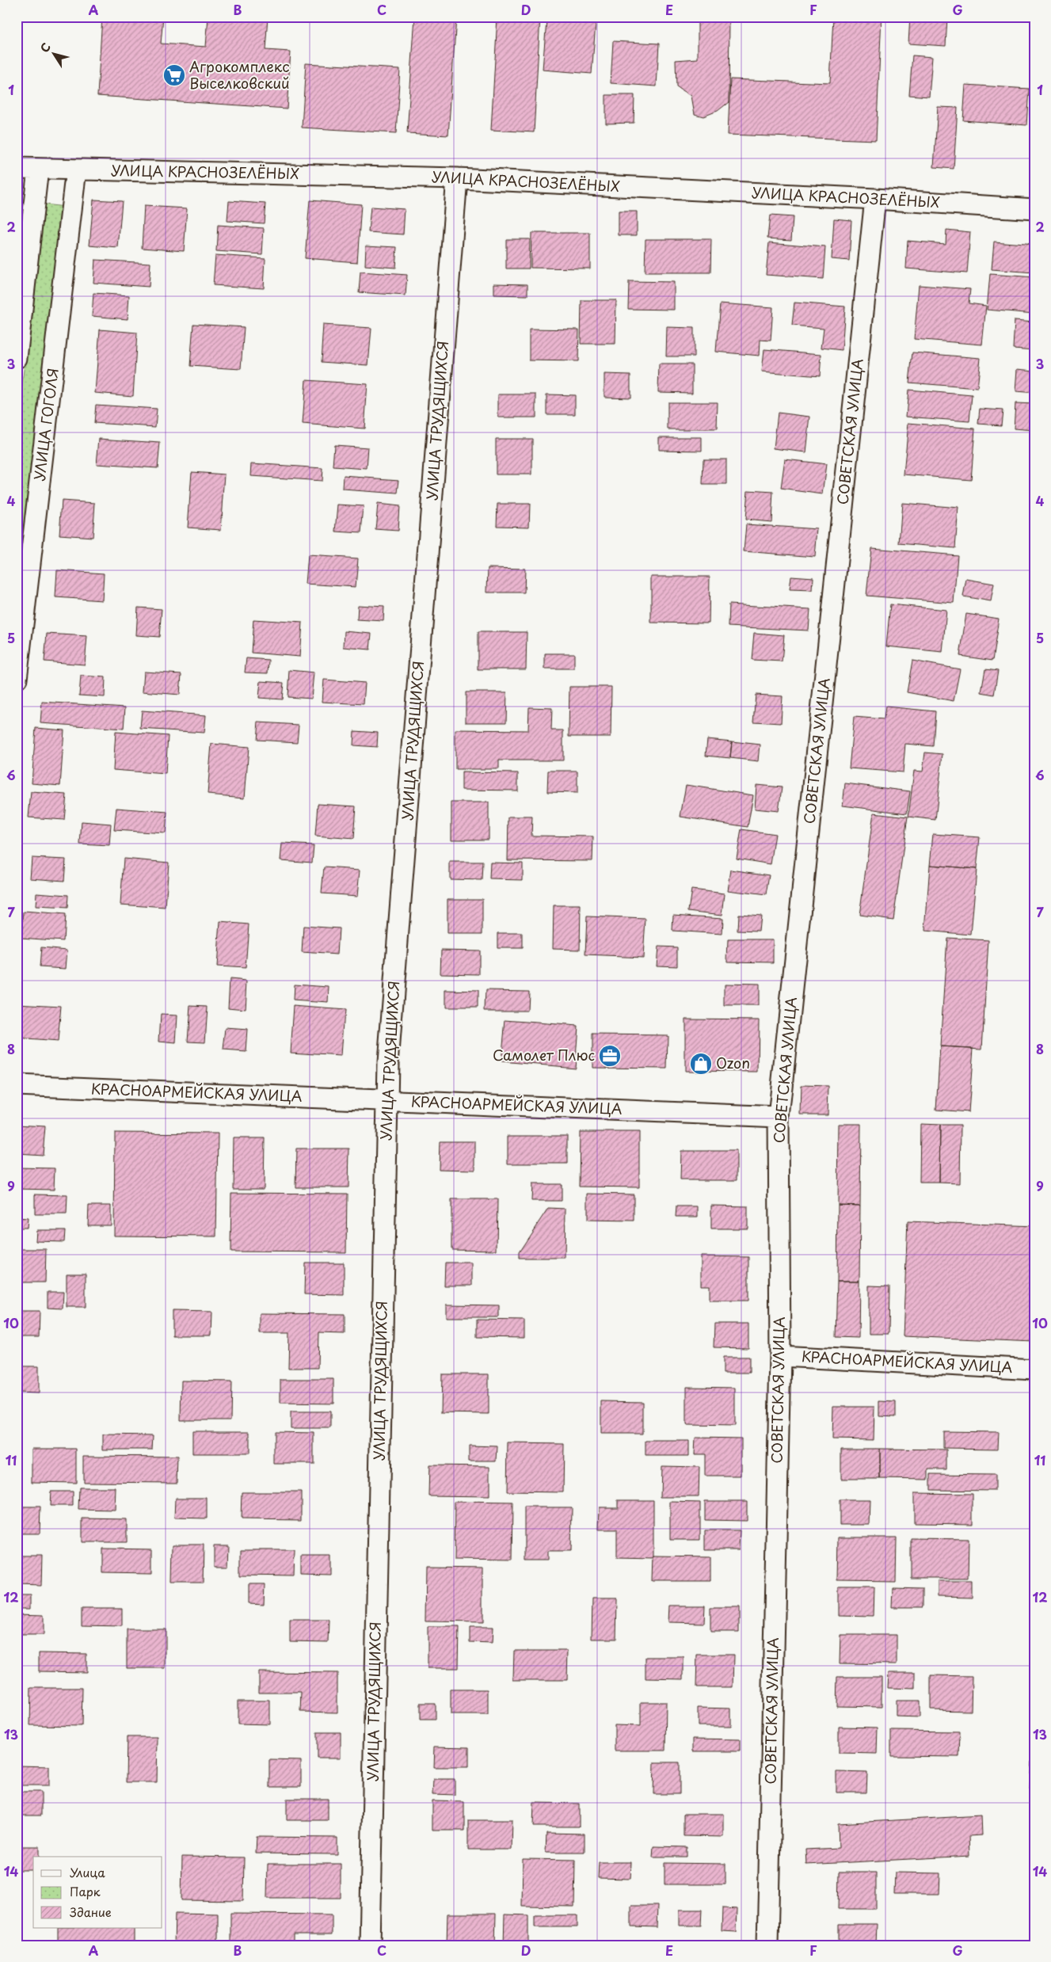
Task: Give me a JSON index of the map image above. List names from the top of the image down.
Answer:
{
  "streets": {
    "street": [
      "УЛИЦА КРАСНОЗЕЛЁНЫХ",
      "УЛИЦА ТРУДЯЩИХСЯ",
      "УЛИЦА ГОГОЛЯ",
      "СОВЕТСКАЯ УЛИЦА",
      "КРАСНОАРМЕЙСКАЯ УЛИЦА"
    ]
  },
  "crossings": [
    ["УЛИЦА КРАСНОЗЕЛЁНЫХ", "УЛИЦА ТРУДЯЩИХСЯ"],
    ["УЛИЦА КРАСНОЗЕЛЁНЫХ", "УЛИЦА ГОГОЛЯ"],
    ["УЛИЦА КРАСНОЗЕЛЁНЫХ", "СОВЕТСКАЯ УЛИЦА"],
    ["УЛИЦА ТРУДЯЩИХСЯ", "КРАСНОАРМЕЙСКАЯ УЛИЦА"],
    ["СОВЕТСКАЯ УЛИЦА", "КРАСНОАРМЕЙСКАЯ УЛИЦА"]
  ],
  "places": {
    "supermarket": ["Агрокомплекс Выселковский"],
    "office": ["Самолет Плюс"],
    "shop": ["Ozon"]
  },
  "legend": ["Улица", "Парк", "Здание"],
  "north": "top left",
  "grid": {
    "columns": [
      "A",
      "B",
      "C",
      "D",
      "E",
      "F",
      "G"
    ],
    "rows": [
      "1",
      "2",
      "3",
      "4",
      "5",
      "6",
      "7",
      "8",
      "9",
      "10",
      "11",
      "12",
      "13",
      "14"
    ]
  }
}
